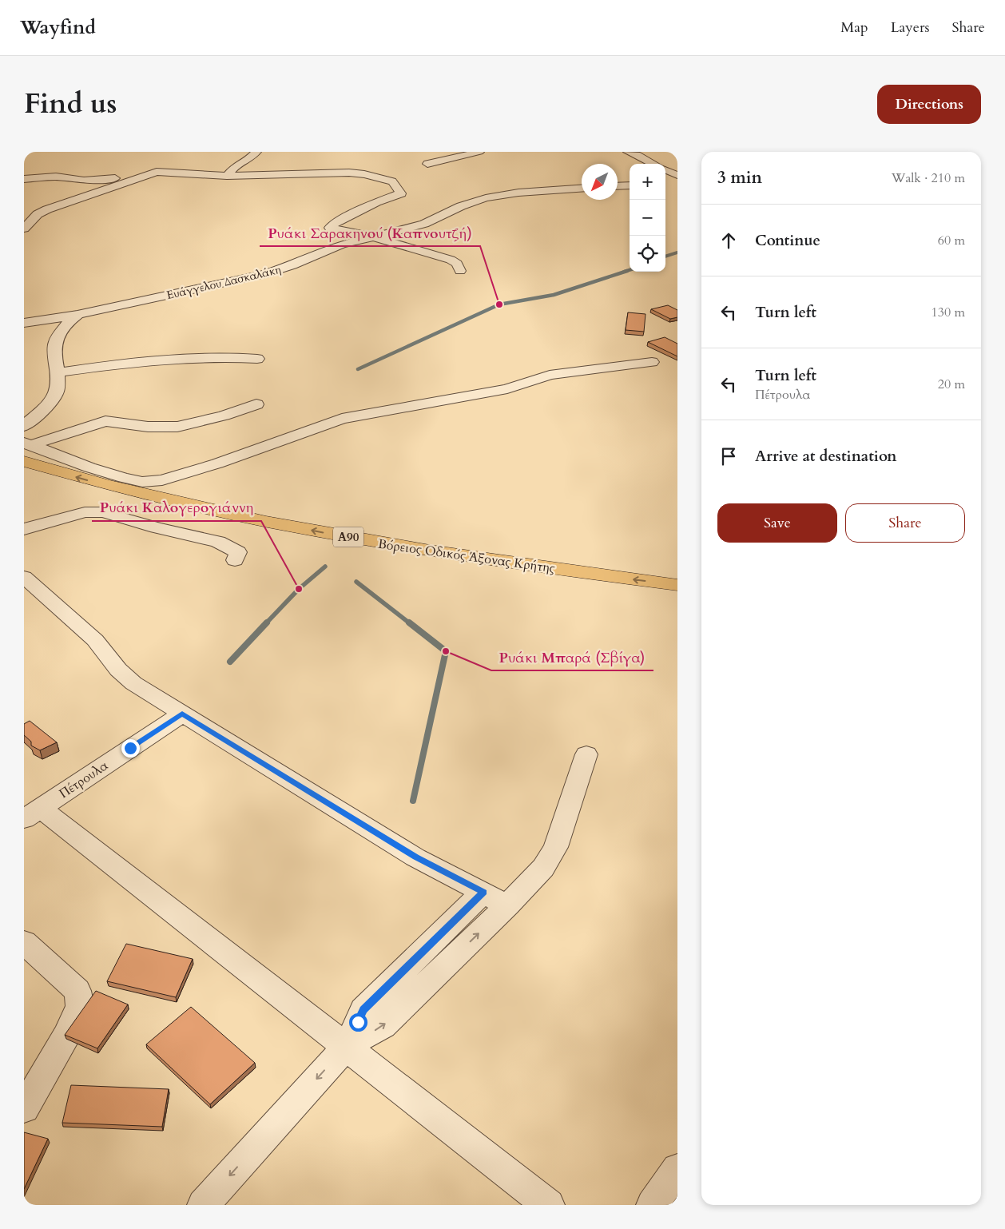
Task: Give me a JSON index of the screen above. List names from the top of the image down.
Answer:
{
  "streets": {
    "highway": ["Α90", "Βόρειος Οδικός Άξονας Κρήτης"],
    "street": ["Ευάγγελου Δασκαλάκη", "Πέτρουλα"]
  },
  "one_way": ["Βόρειος Οδικός Άξονας Κρήτης"],
  "places": ["Ρυάκι Σαρακηνού (Καπνουτζή)", "Ρυάκι Καλογερογιάννη", "Ρυάκι Μπαρά (Σβίγα)"],
  "north": "bottom left",
  "page": {
    "header": "Wayfind",
    "nav": ["Map", "Layers", "Share"],
    "title": "Find us",
    "buttons": [
      "Directions",
      ["Save", "Share"]
    ],
    "heading": ["3 min", "Walk · 210 m"],
    "map_buttons": ["+", "−"],
    "list": [
      ["Continue", "60 m"],
      ["Turn left", "130 m"],
      ["Turn left", "Πέτρουλα", "20 m"],
      "Arrive at destination"
    ]
  }
}
